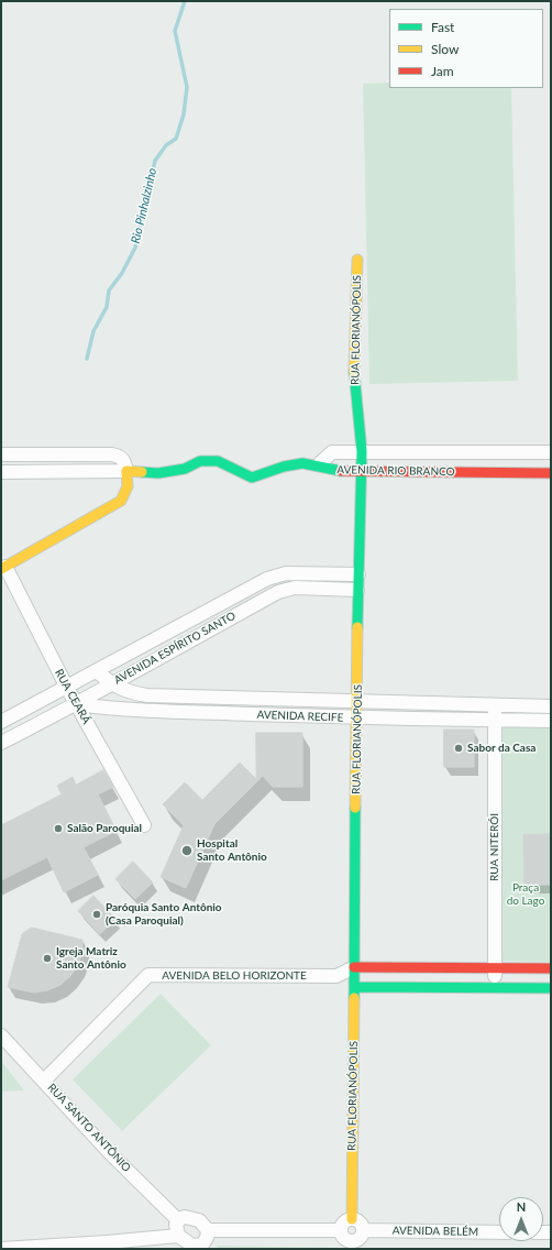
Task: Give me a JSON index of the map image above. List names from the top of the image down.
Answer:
{
  "streets": {
    "street": [
      "RUA FLORIANÓPOLIS",
      "AVENIDA RIO BRANCO",
      "AVENIDA ESPÍRITO SANTO",
      "RUA CEARÁ",
      "AVENIDA RECIFE",
      "RUA NITERÓI",
      "AVENIDA BELO HORIZONTE",
      "RUA SANTO ANTÔNIO",
      "AVENIDA BELÉM"
    ]
  },
  "crossings": [
    ["RUA FLORIANÓPOLIS", "AVENIDA RIO BRANCO"],
    ["RUA FLORIANÓPOLIS", "AVENIDA ESPÍRITO SANTO"],
    ["RUA FLORIANÓPOLIS", "AVENIDA RECIFE"],
    ["RUA FLORIANÓPOLIS", "AVENIDA BELO HORIZONTE"],
    ["RUA FLORIANÓPOLIS", "AVENIDA BELÉM"],
    ["AVENIDA ESPÍRITO SANTO", "RUA CEARÁ"],
    ["AVENIDA ESPÍRITO SANTO", "AVENIDA RECIFE"],
    ["RUA CEARÁ", "AVENIDA RECIFE"],
    ["AVENIDA RECIFE", "RUA NITERÓI"],
    ["RUA NITERÓI", "AVENIDA BELO HORIZONTE"],
    ["AVENIDA BELO HORIZONTE", "RUA SANTO ANTÔNIO"]
  ],
  "water": ["Rio Pinhalzinho"],
  "parks": ["Praça do Lago"],
  "places": [
    "Sabor da Casa",
    "Salão Paroquial",
    "Hospital Santo Antônio",
    "Paróquia Santo Antônio (Casa Paroquial)",
    "Igreja Matriz Santo Antônio"
  ],
  "legend": ["Fast", "Slow", "Jam"],
  "north": "top"
}
